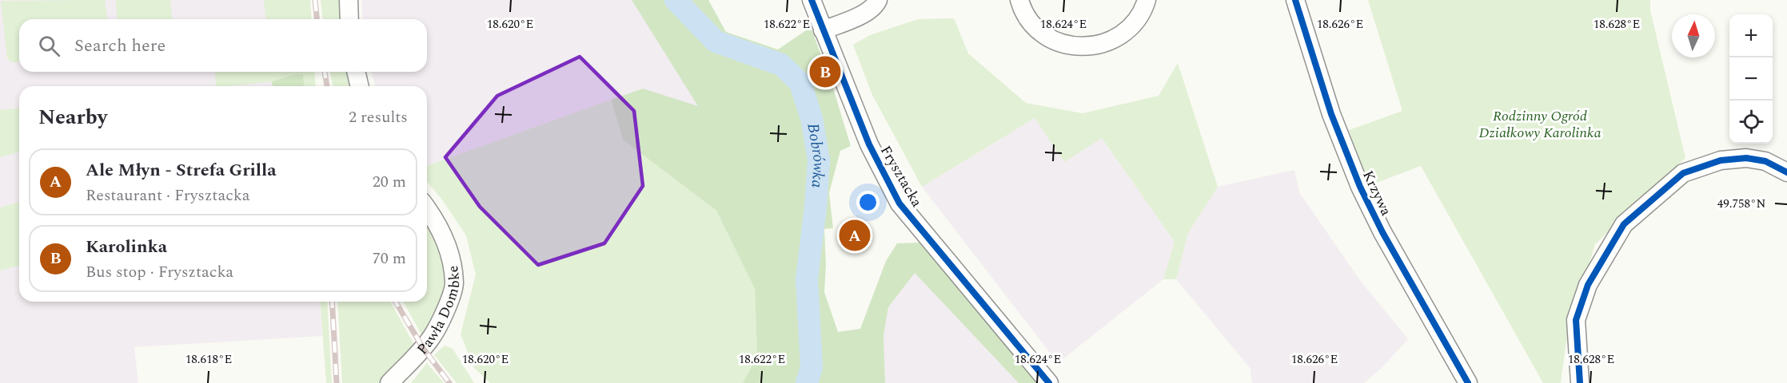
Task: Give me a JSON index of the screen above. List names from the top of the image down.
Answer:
{
  "streets": {
    "street": ["Frysztacka", "Krzywa", "Pawła Dombke"]
  },
  "water": ["Bobrówka"],
  "parks": ["Rodzinny Ogród Działkowy Karolinka"],
  "north": "top",
  "page": {
    "map_buttons": ["+", "−"],
    "search": "Search here",
    "pins": ["B", "A"],
    "heading": ["Nearby", "2 results"],
    "list": [
      {
        "mark": "A",
        "name": "Ale Młyn - Strefa Grilla",
        "note": "Restaurant · Frysztacka",
        "value": "20 m"
      },
      {
        "mark": "B",
        "name": "Karolinka",
        "note": "Bus stop · Frysztacka",
        "value": "70 m"
      }
    ]
  },
  "coordinates": [
    "18.620°E",
    "18.622°E",
    "18.624°E",
    "18.626°E",
    "18.628°E",
    "49.758°N",
    "18.618°E"
  ]
}
